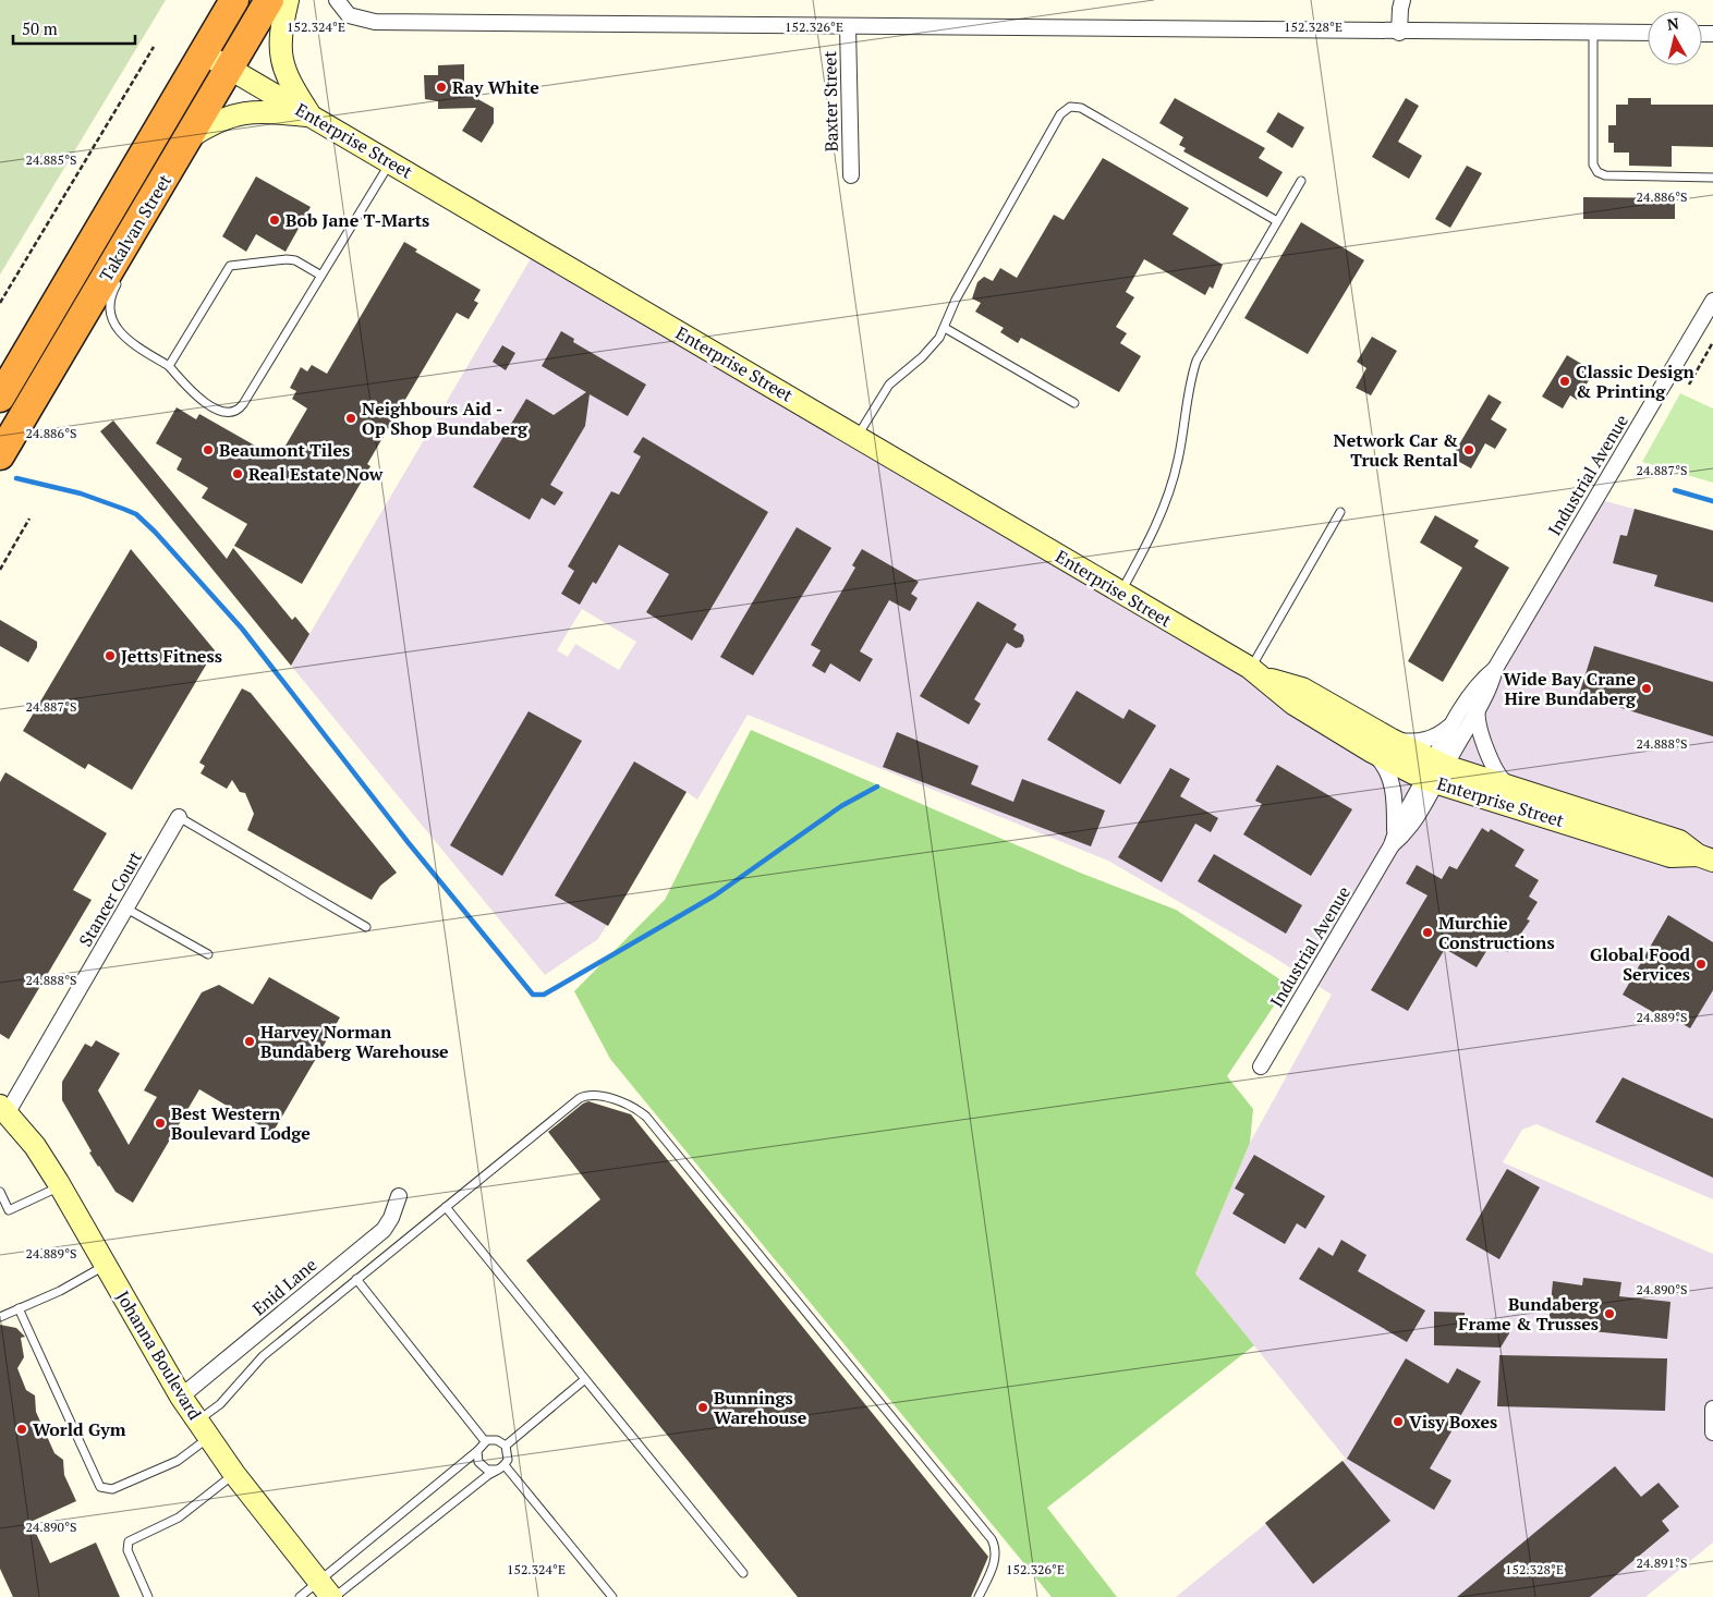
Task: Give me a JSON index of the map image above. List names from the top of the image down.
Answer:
{
  "streets": {
    "highway": ["Takalvan Street"],
    "street": [
      "Baxter Street",
      "Enterprise Street",
      "Industrial Avenue",
      "Stancer Court",
      "Enid Lane",
      "Johanna Boulevard"
    ]
  },
  "crossings": [
    ["Enterprise Street", "Takalvan Street"],
    ["Enterprise Street", "Industrial Avenue"],
    ["Stancer Court", "Johanna Boulevard"],
    ["Enid Lane", "Johanna Boulevard"]
  ],
  "places": [
    "Ray White",
    "Bob Jane T-Marts",
    "Classic Design & Printing",
    "Neighbours Aid - Op Shop Bundaberg",
    "Beaumont Tiles",
    "Network Car & Truck Rental",
    "Real Estate Now",
    "Jetts Fitness",
    "Wide Bay Crane Hire Bundaberg",
    "Murchie Constructions",
    "Global Food Services",
    "Harvey Norman Bundaberg Warehouse",
    "Best Western Boulevard Lodge",
    "Bundaberg Frame & Trusses",
    "Bunnings Warehouse",
    "Visy Boxes",
    "World Gym"
  ],
  "scale_bar": "50 m",
  "north": "top",
  "coordinates": [
    "152.324°E",
    "152.326°E",
    "152.328°E",
    "24.885°S",
    "24.886°S",
    "24.887°S",
    "24.888°S",
    "24.889°S",
    "24.890°S",
    "24.891°S"
  ]
}
